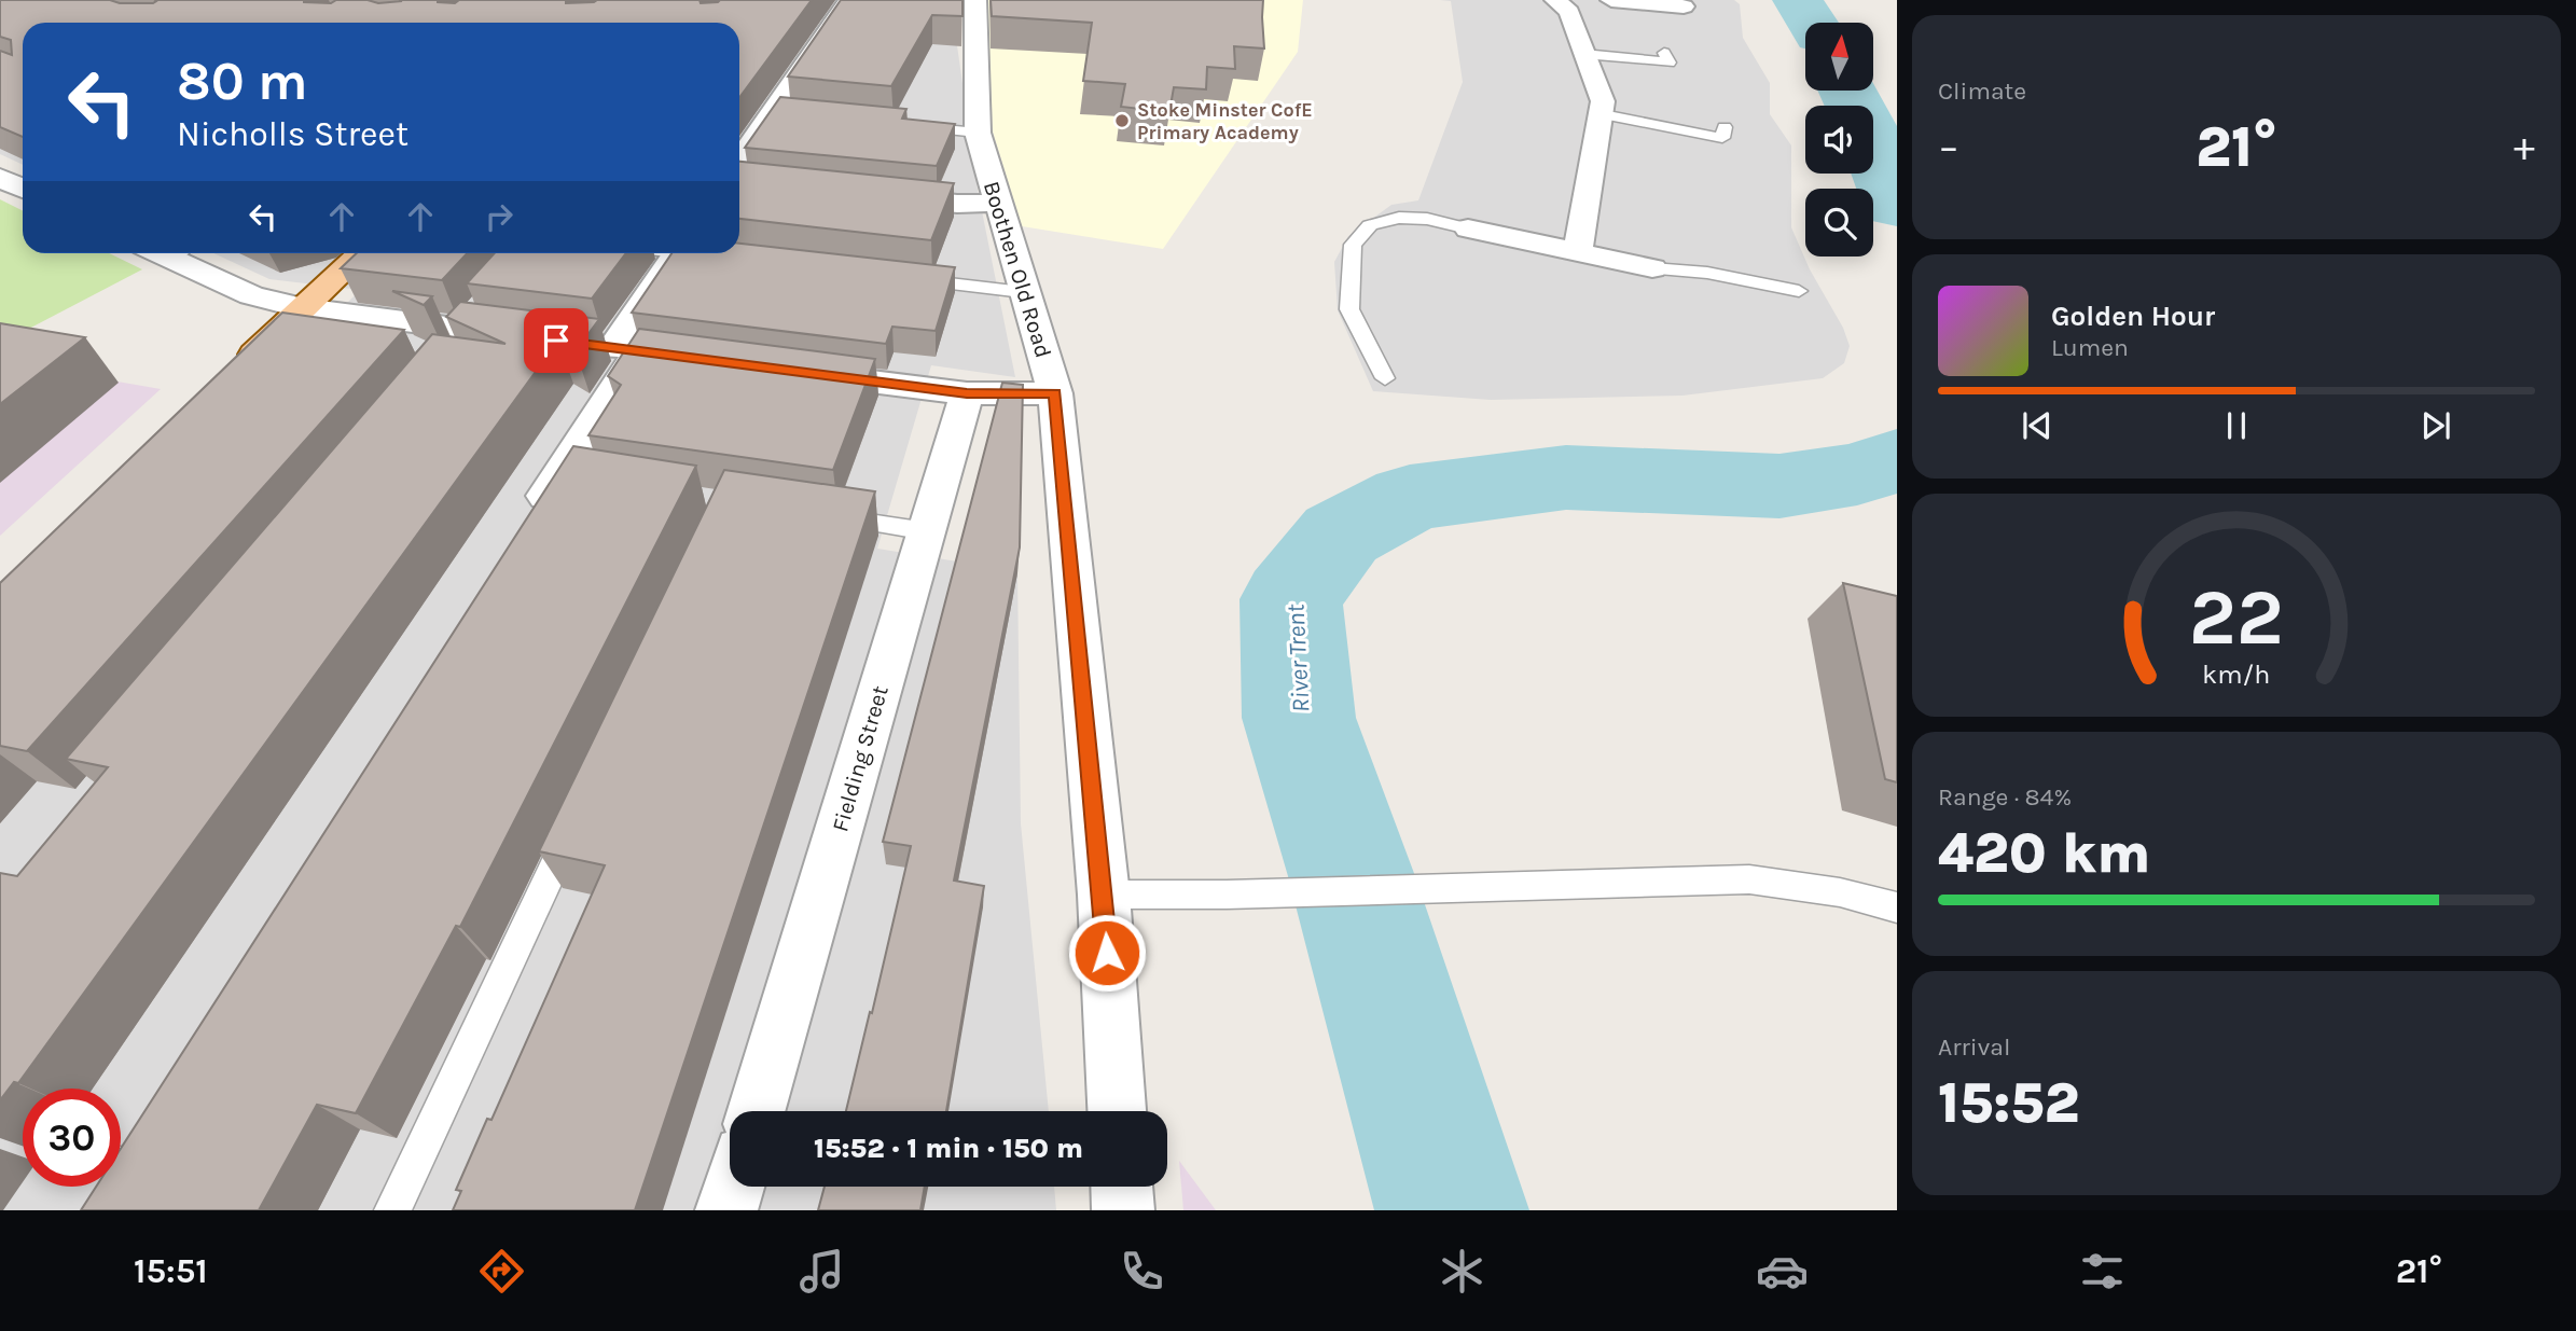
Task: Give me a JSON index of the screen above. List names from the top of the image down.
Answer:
{
  "streets": {
    "street": ["Boothen Old Road", "Fielding Street"]
  },
  "water": ["River Trent"],
  "places": ["Stoke Minster CofE Primary Academy"],
  "north": "top",
  "page": {
    "tile": [
      "Climate",
      ["Range · 84%", "420 km"],
      ["Arrival", "15:52"]
    ],
    "turn": ["80 m", "Nicholls Street"],
    "heat": ["−", "21°", "+"],
    "song": ["Golden Hour", "Lumen"],
    "limit": "30",
    "trip": "15:52 · 1 min · 150 m",
    "tabs": ["15:51", "21°"],
    "gauge": ["22", "km/h"]
  }
}
